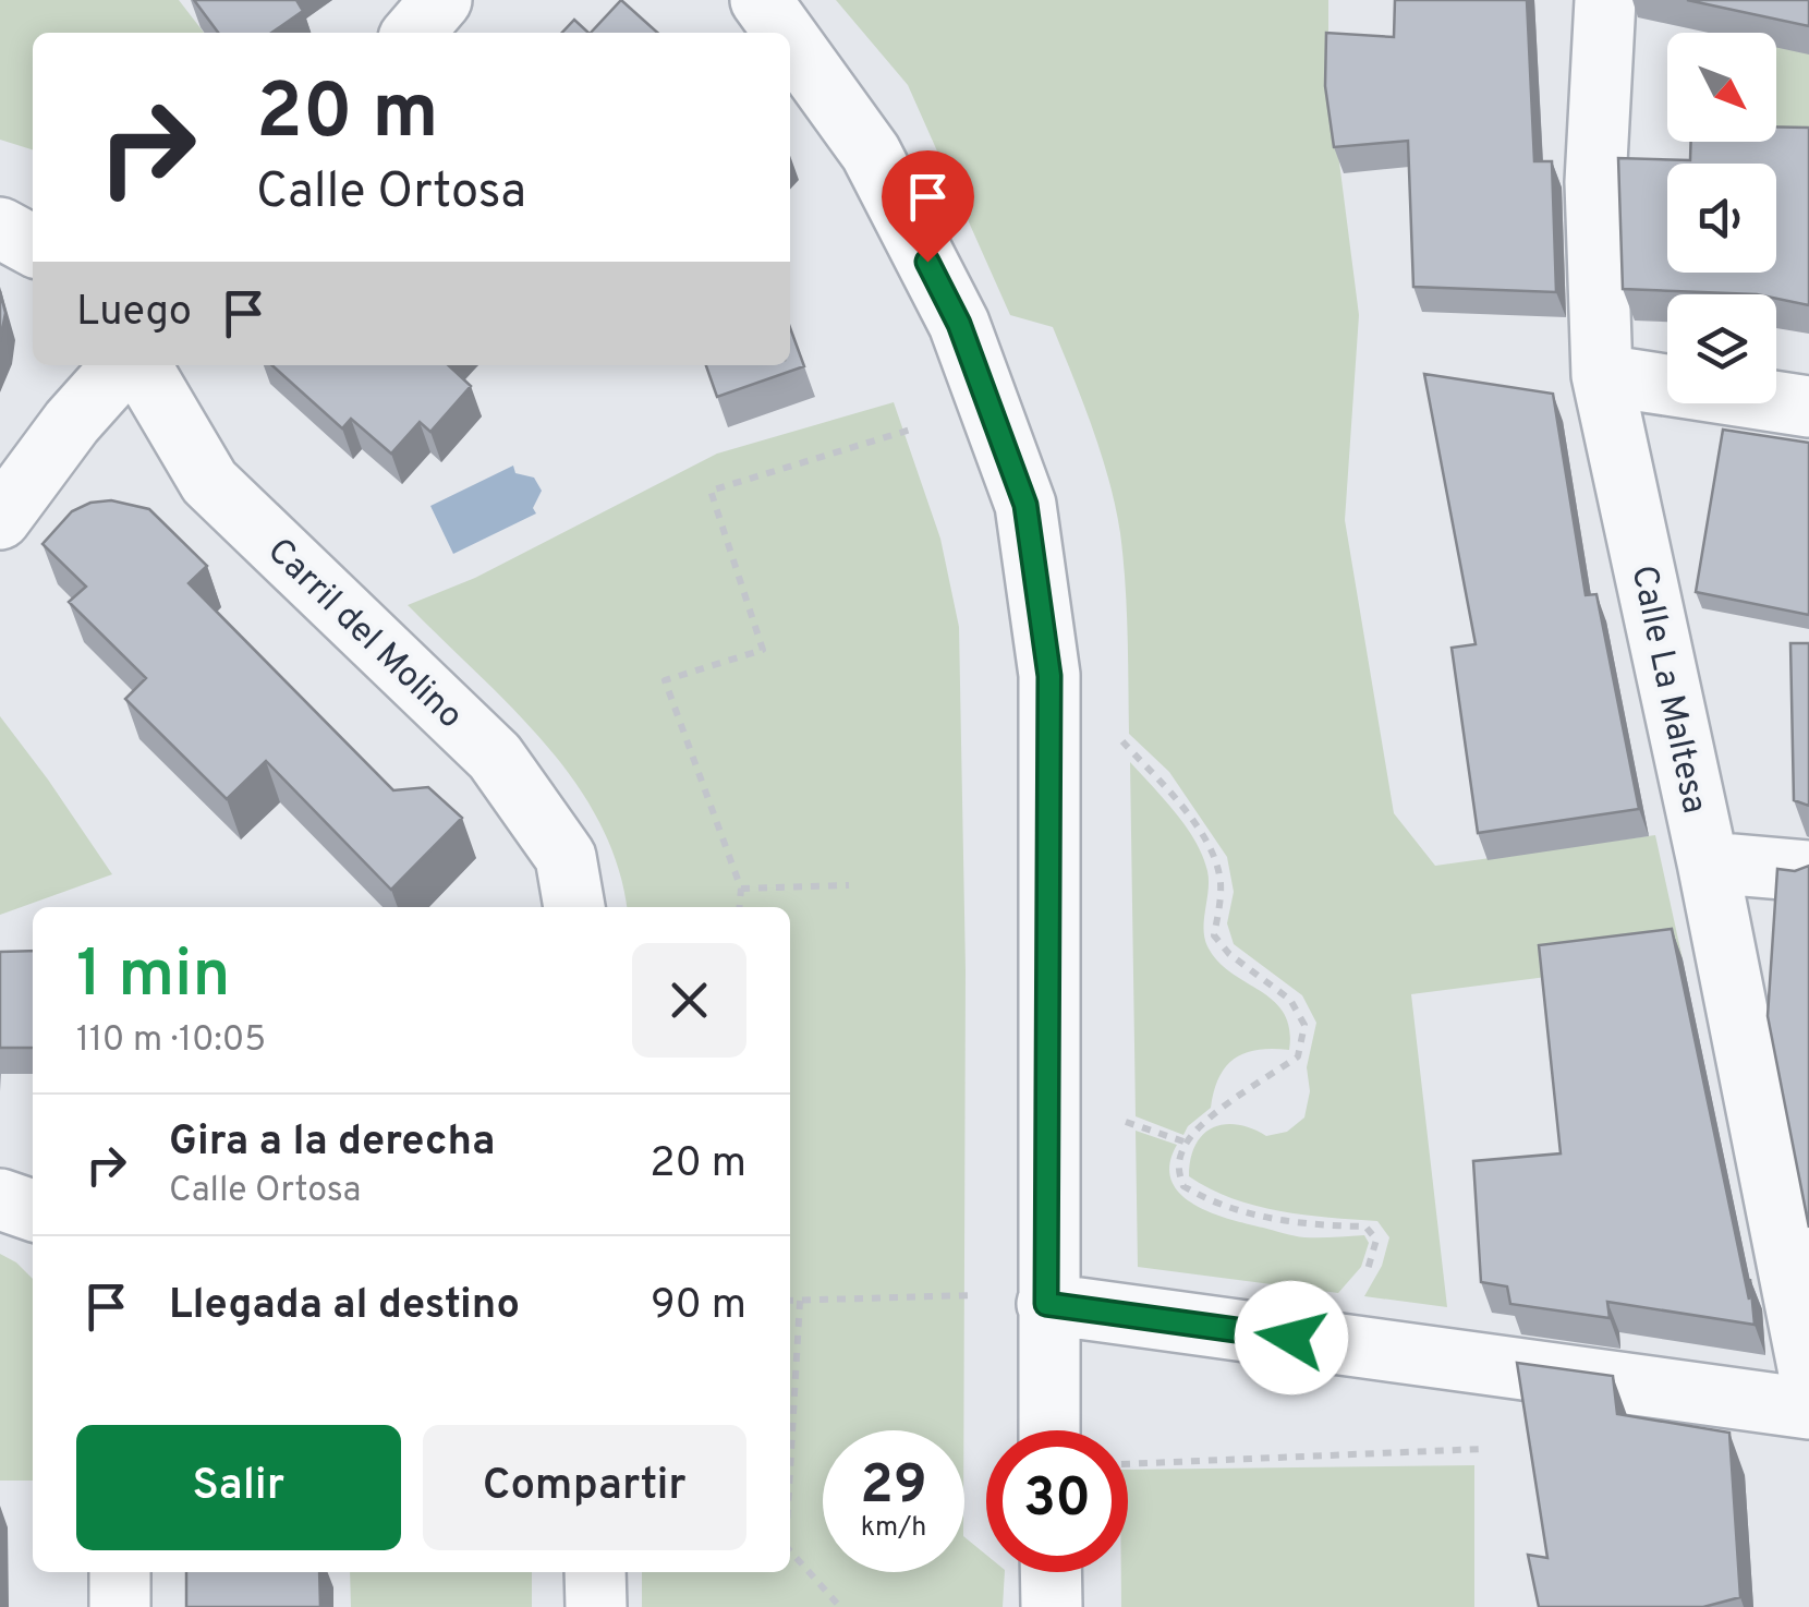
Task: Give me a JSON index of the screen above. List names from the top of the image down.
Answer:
{
  "streets": {
    "street": ["Carril del Molino", "Calle La Maltesa"]
  },
  "north": "bottom right",
  "page": {
    "turn": ["20 m", "Calle Ortosa"],
    "then": "Luego",
    "heading": ["1 min", "110 m · 10:05"],
    "list": [
      {
        "name": "Gira a la derecha",
        "note": "Calle Ortosa",
        "value": "20 m"
      },
      {
        "name": "Llegada al destino",
        "value": "90 m"
      }
    ],
    "buttons": ["Salir", "Compartir"],
    "speed": "29 km/h",
    "limit": "30"
  }
}
